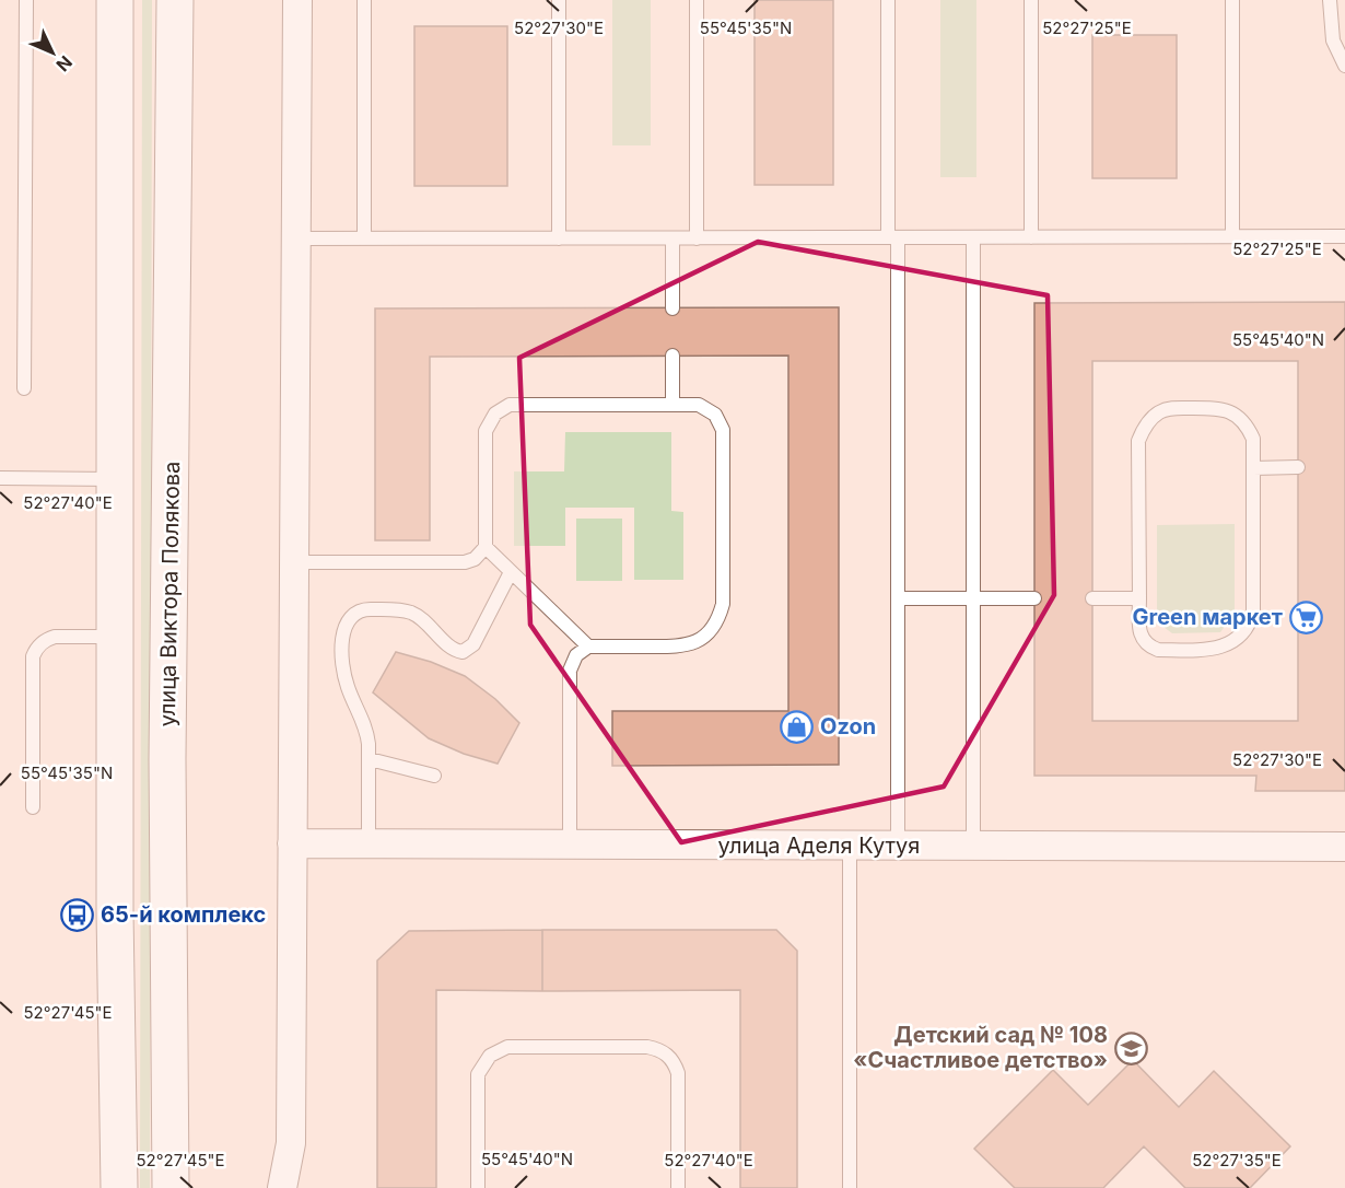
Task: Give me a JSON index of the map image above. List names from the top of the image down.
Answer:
{
  "streets": {
    "main road": ["улица Виктора Полякова"],
    "street": ["улица Аделя Кутуя"]
  },
  "places": {
    "supermarket": ["Green маркет"],
    "shop": ["Ozon"],
    "bus stop": ["65-й комплекс"],
    "school or university": ["Детский сад № 108 «Счастливое детство»"]
  },
  "north": "bottom right",
  "coordinates": [
    "52°27'30\"E",
    "52°27'25\"E",
    "55°45'35\"N",
    "55°45'40\"N",
    "52°27'40\"E",
    "52°27'45\"E",
    "52°27'35\"E"
  ]
}
